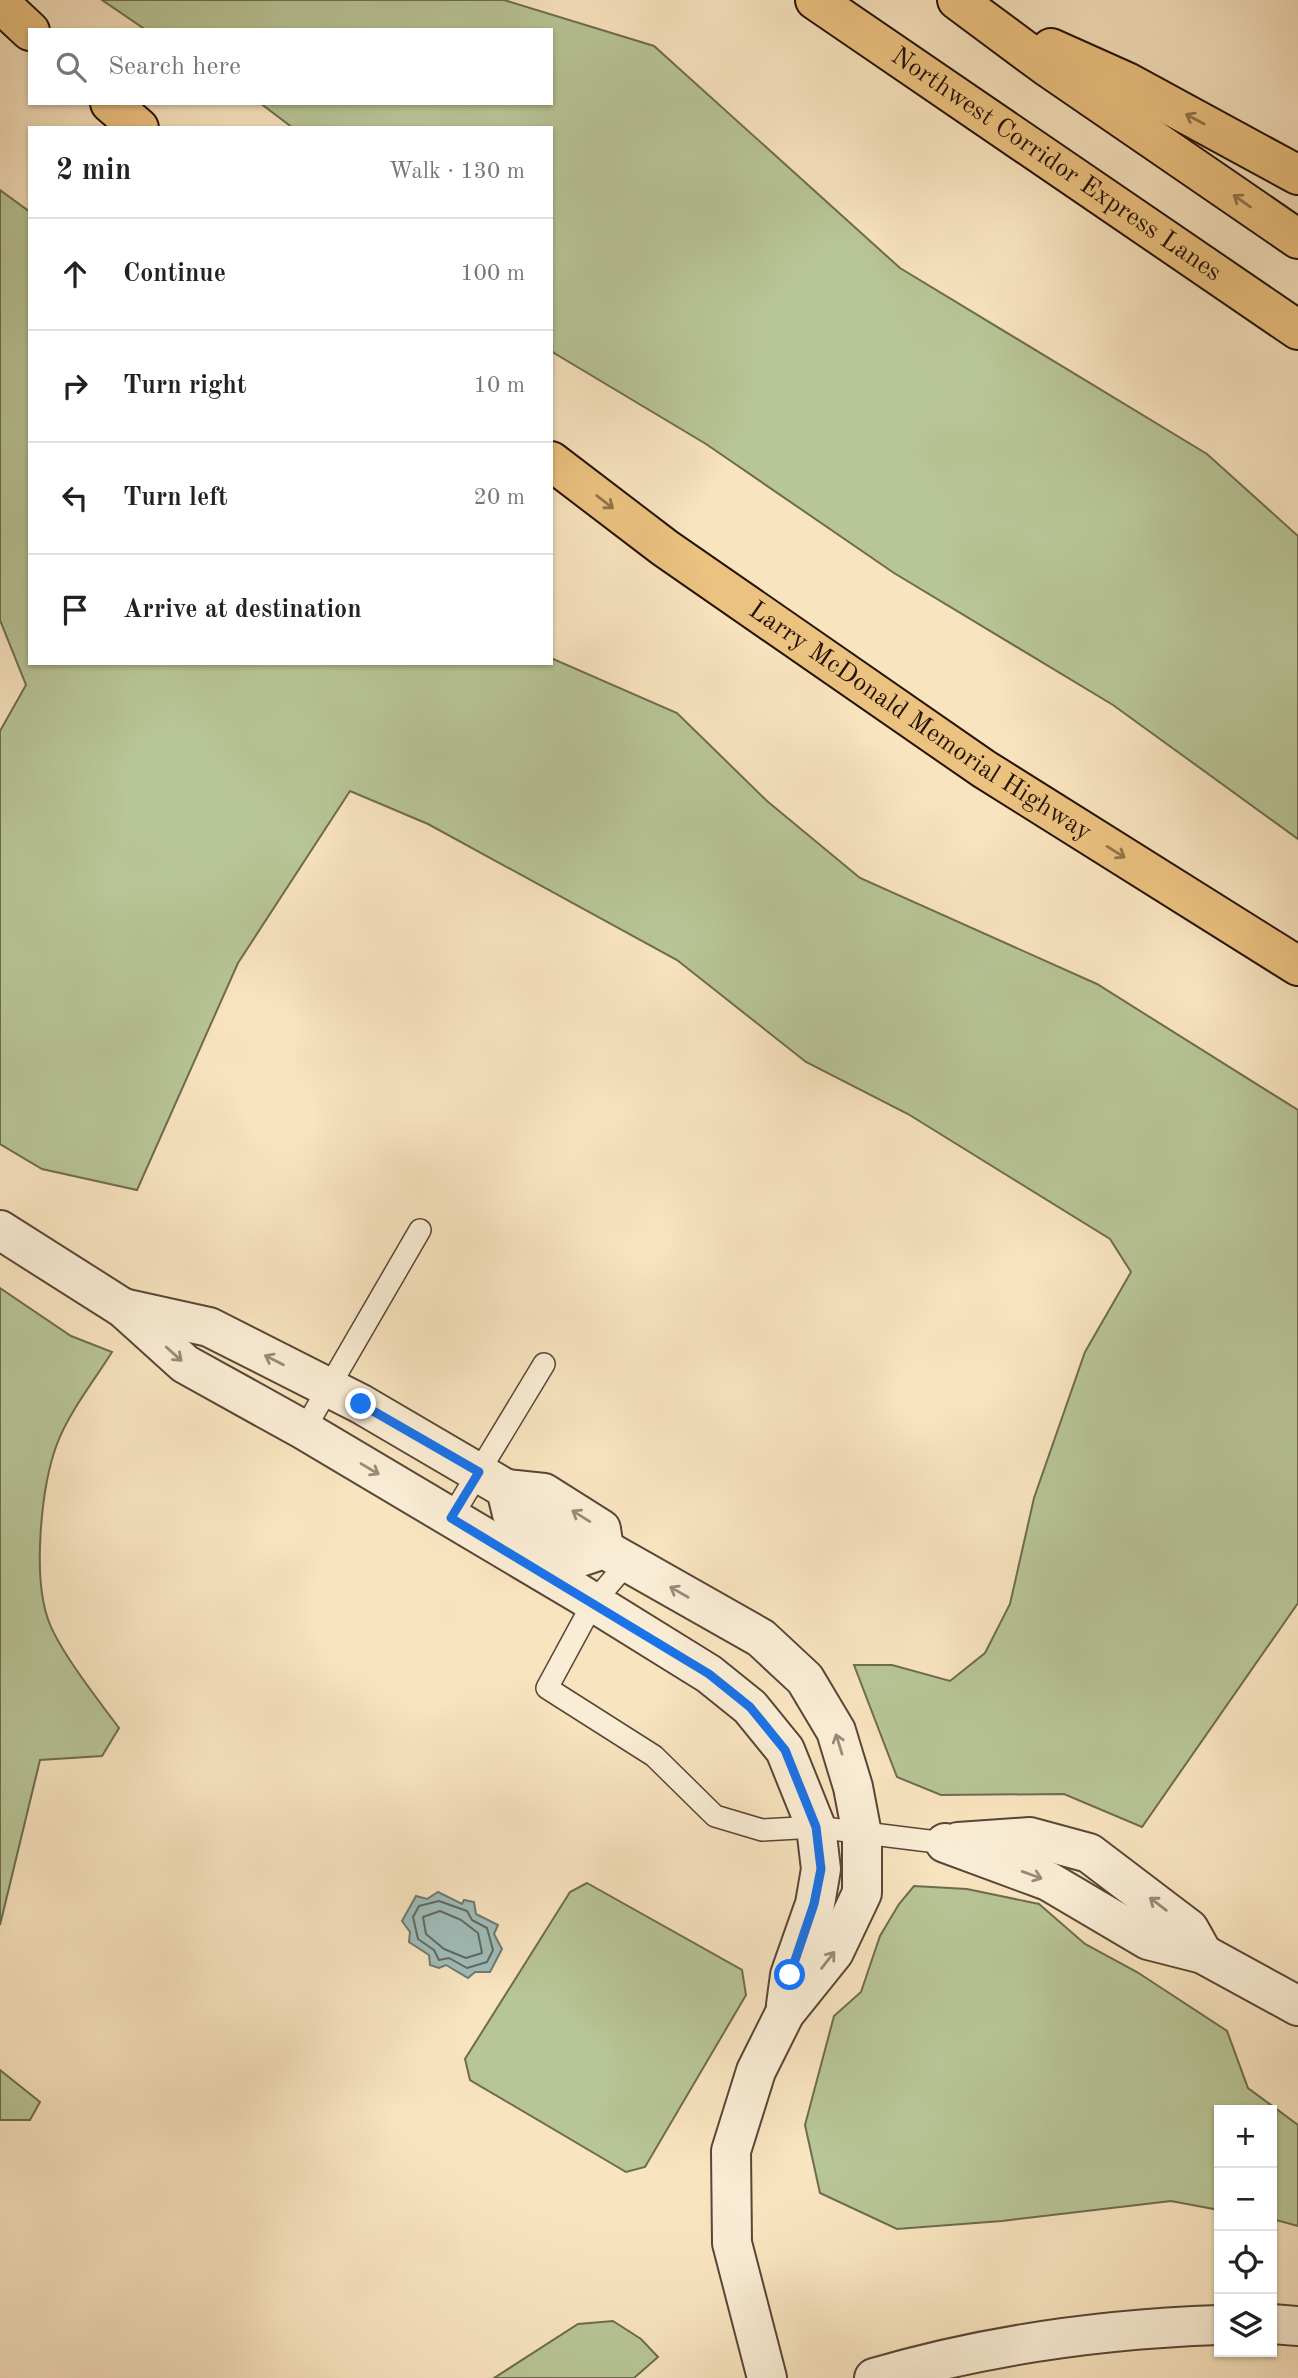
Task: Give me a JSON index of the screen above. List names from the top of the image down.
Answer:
{
  "streets": {
    "highway": ["Northwest Corridor Express Lanes", "Larry McDonald Memorial Highway"]
  },
  "one_way": ["Larry McDonald Memorial Highway"],
  "page": {
    "search": "Search here",
    "heading": ["2 min", "Walk · 130 m"],
    "list": [
      ["Continue", "100 m"],
      ["Turn right", "10 m"],
      ["Turn left", "20 m"],
      "Arrive at destination"
    ],
    "map_buttons": ["+", "−"]
  }
}
